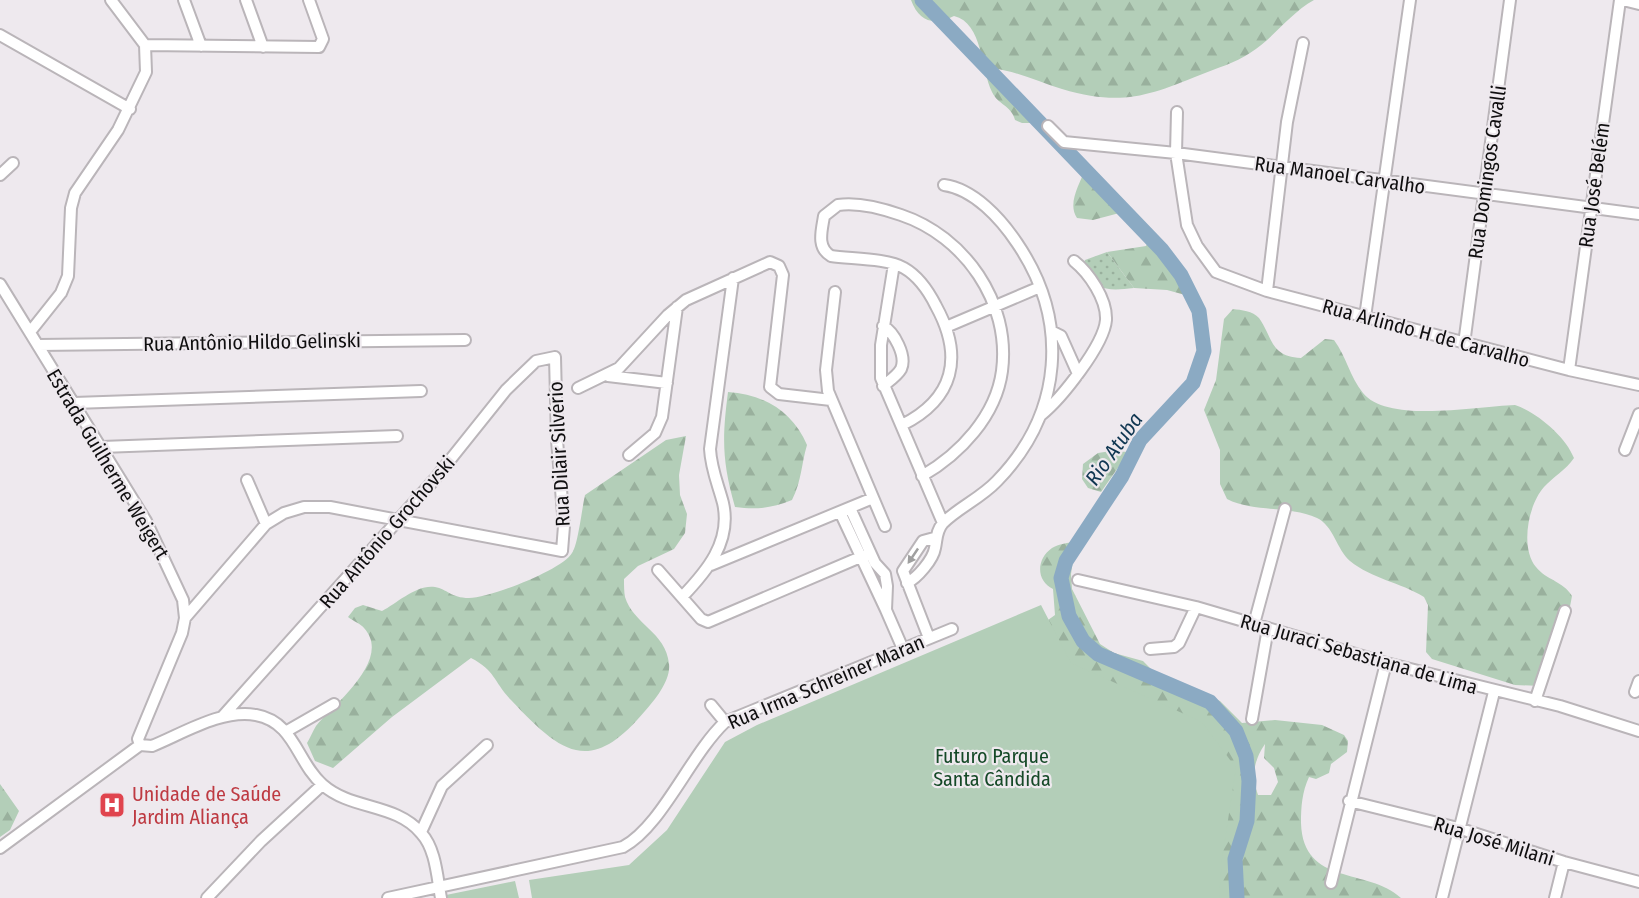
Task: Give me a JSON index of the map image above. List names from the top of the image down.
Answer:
{
  "streets": {
    "street": [
      "Rua Domingos Cavalli",
      "Rua Manoel Carvalho",
      "Rua José Belém",
      "Rua Arlindo H de Carvalho",
      "Rua Antônio Hildo Gelinski",
      "Rua Dilair Silvério",
      "Estrada Guilherme Weigert",
      "Rua Antônio Grochovski",
      "Rua Juraci Sebastiana de Lima",
      "Rua Irma Schreiner Maran",
      "Rua José Milani"
    ]
  },
  "crossings": [
    ["Rua Domingos Cavalli", "Rua Manoel Carvalho"],
    ["Rua Domingos Cavalli", "Rua Arlindo H de Carvalho"],
    ["Rua Manoel Carvalho", "Rua José Belém"],
    ["Rua Manoel Carvalho", "Rua Arlindo H de Carvalho"],
    ["Rua José Belém", "Rua Arlindo H de Carvalho"],
    ["Rua Antônio Hildo Gelinski", "Estrada Guilherme Weigert"],
    ["Rua Dilair Silvério", "Rua Antônio Grochovski"]
  ],
  "water": ["Rio Atuba"],
  "parks": ["Futuro Parque Santa Cândida"],
  "places": {
    "hospital": ["Unidade de Saúde Jardim Aliança"]
  }
}
